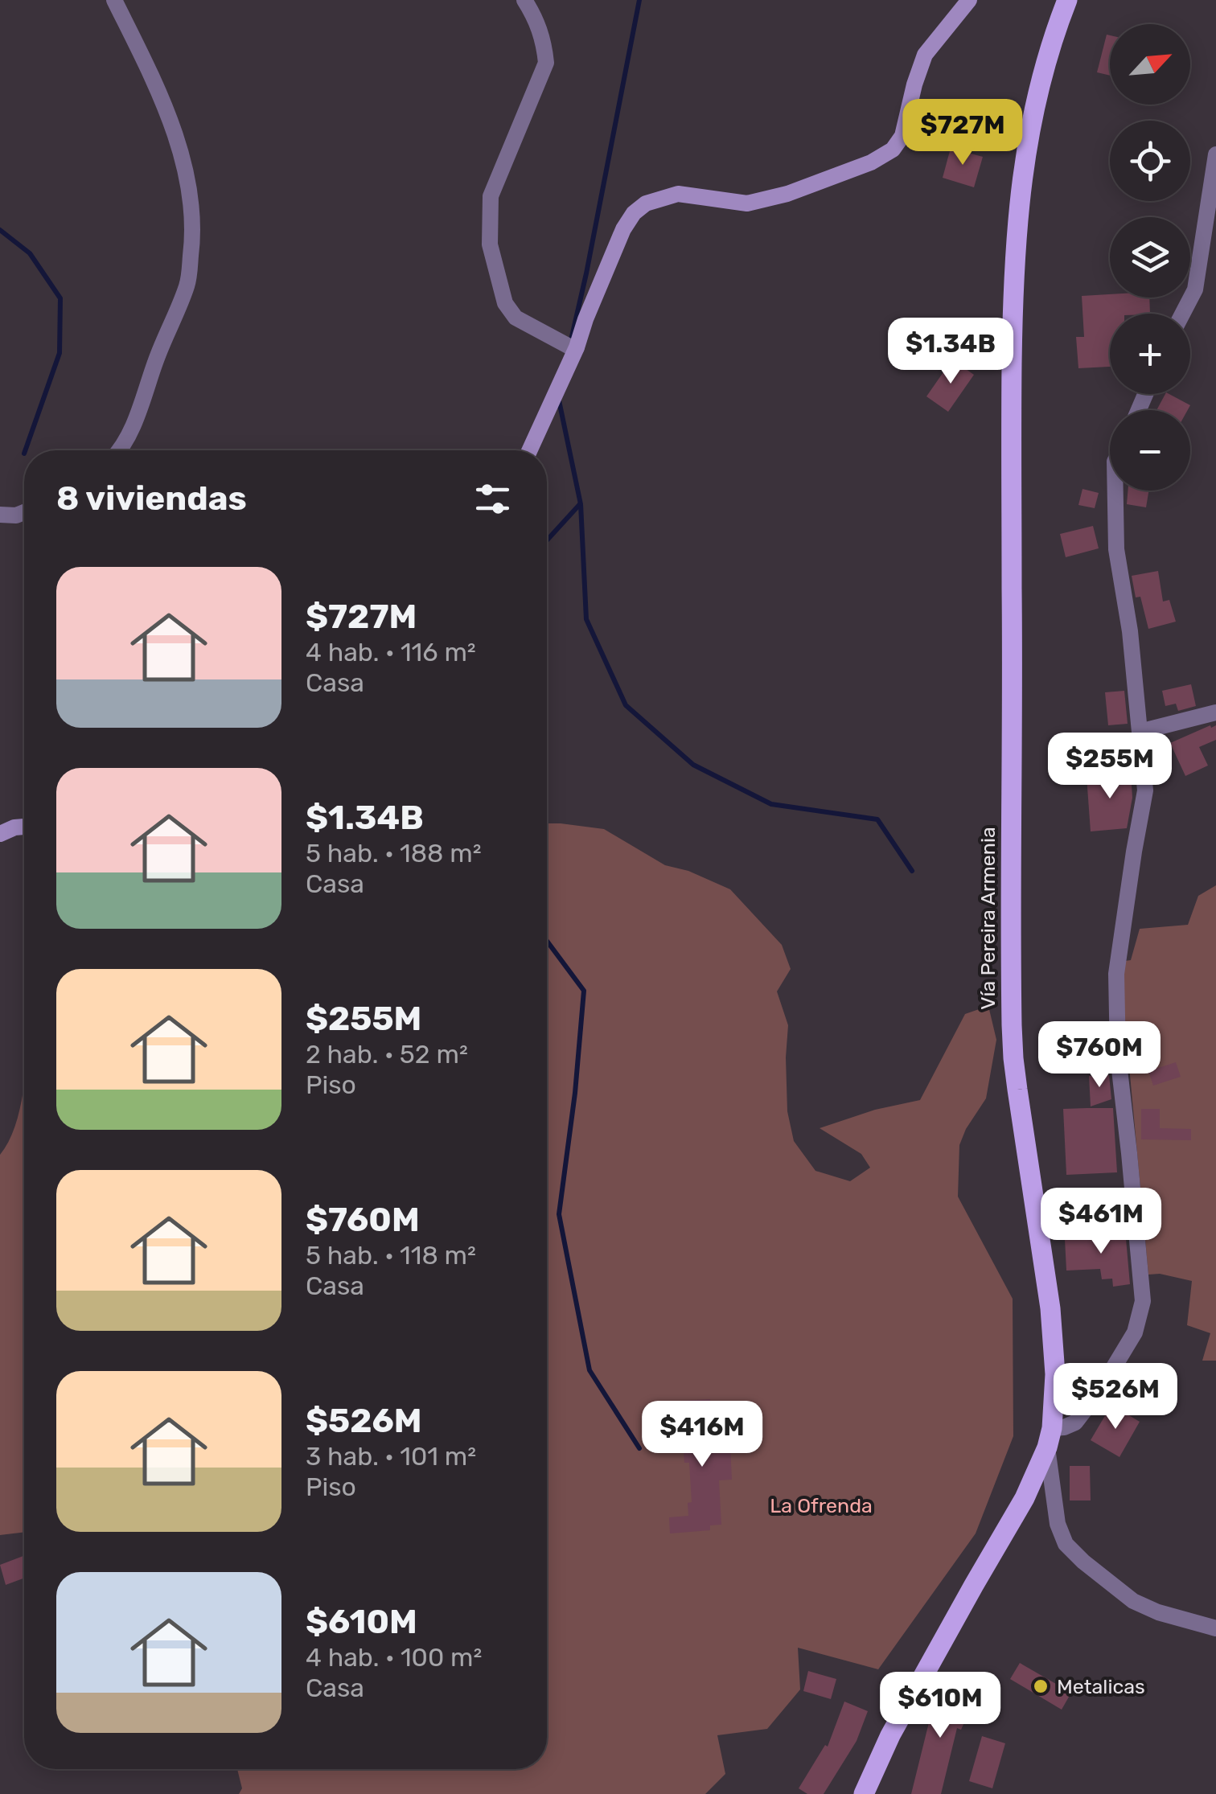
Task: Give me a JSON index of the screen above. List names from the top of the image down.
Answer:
{
  "streets": {
    "main road": ["Vía Pereira Armenia"]
  },
  "parks": ["La Ofrenda"],
  "places": ["Metalicas"],
  "north": "top right",
  "page": {
    "map_buttons": ["+", "−"],
    "price": [
      "$727M",
      "$1.34B",
      "$255M",
      "$760M",
      "$461M",
      "$526M",
      "$416M",
      "$610M"
    ],
    "heading": "8 viviendas",
    "list": [
      {
        "name": "$727M",
        "note": "4 hab. · 116 m² · Casa"
      },
      {
        "name": "$1.34B",
        "note": "5 hab. · 188 m² · Casa"
      },
      {
        "name": "$255M",
        "note": "2 hab. · 52 m² · Piso"
      },
      {
        "name": "$760M",
        "note": "5 hab. · 118 m² · Casa"
      },
      {
        "name": "$526M",
        "note": "3 hab. · 101 m² · Piso"
      },
      {
        "name": "$610M",
        "note": "4 hab. · 100 m² · Casa"
      }
    ]
  }
}
